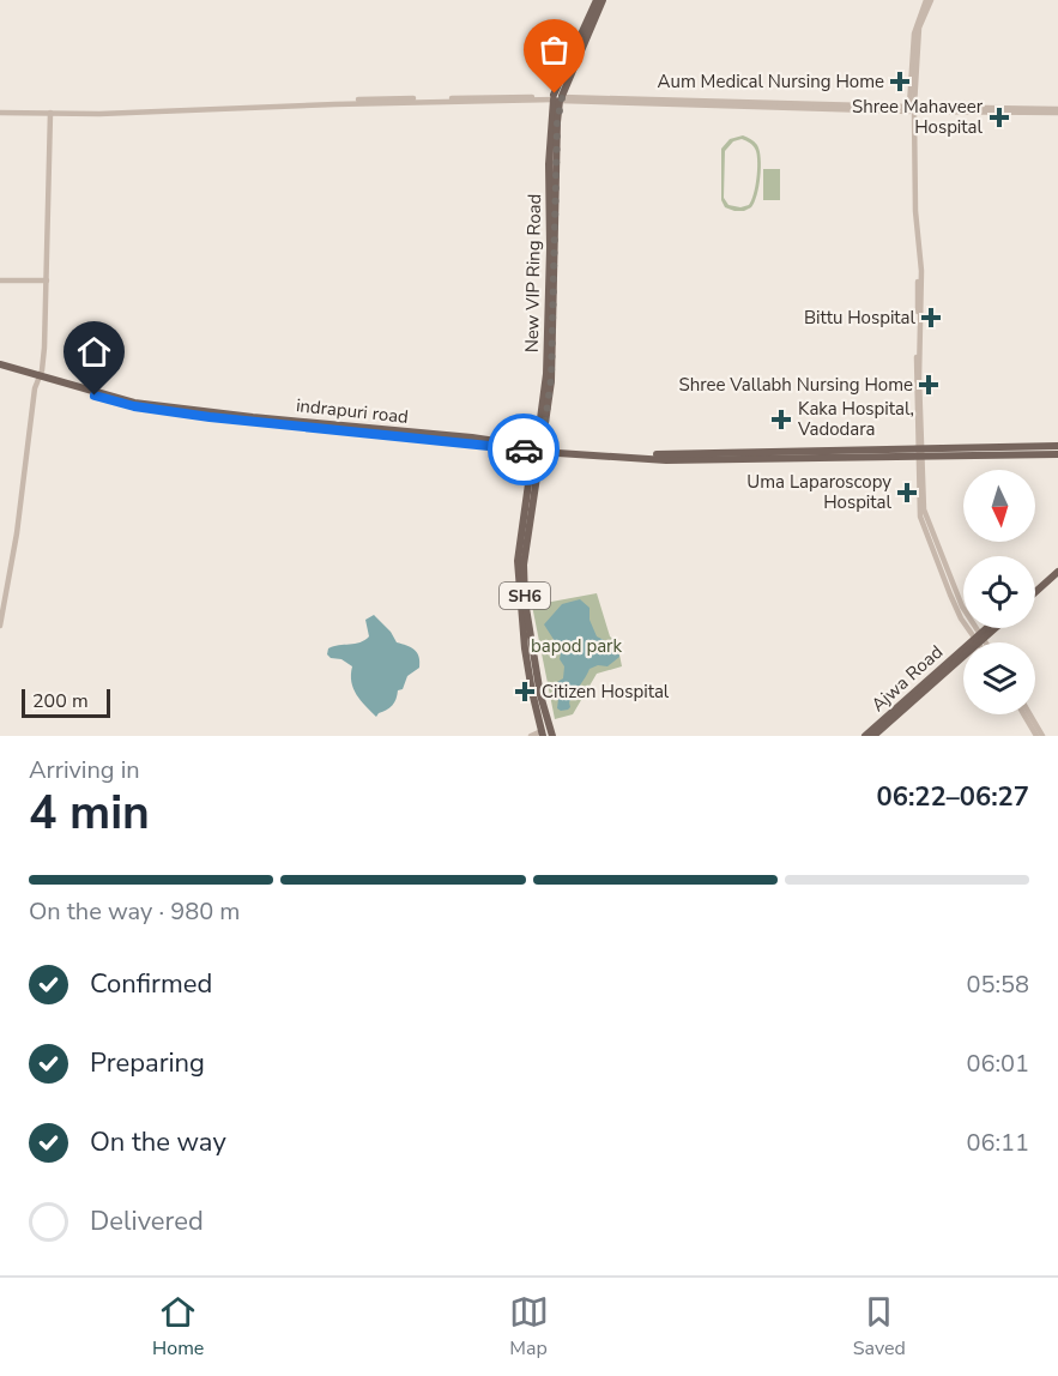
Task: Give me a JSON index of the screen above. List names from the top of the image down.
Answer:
{
  "streets": {
    "main road": [
      "New VIP Ring Road",
      "indrapuri road",
      "SH6",
      "Ajwa Road"
    ]
  },
  "crossings": [
    ["New VIP Ring Road", "indrapuri road"]
  ],
  "parks": ["bapod park"],
  "places": {
    "health": [
      "Aum Medical Nursing Home",
      "Shree Mahaveer Hospital",
      "Bittu Hospital",
      "Shree Vallabh Nursing Home",
      "Kaka Hospital, Vadodara",
      "Uma Laparoscopy Hospital",
      "Citizen Hospital"
    ]
  },
  "scale_bar": "200 m",
  "north": "bottom",
  "page": {
    "scale": "200 m",
    "heading": ["4 min", "Arriving in", "06:22–06:27"],
    "bar": "On the way · 980 m",
    "list": [
      ["Confirmed", "05:58"],
      ["Preparing", "06:01"],
      ["On the way", "06:11"],
      "Delivered"
    ],
    "tabs": ["Home", "Map", "Saved"]
  }
}
